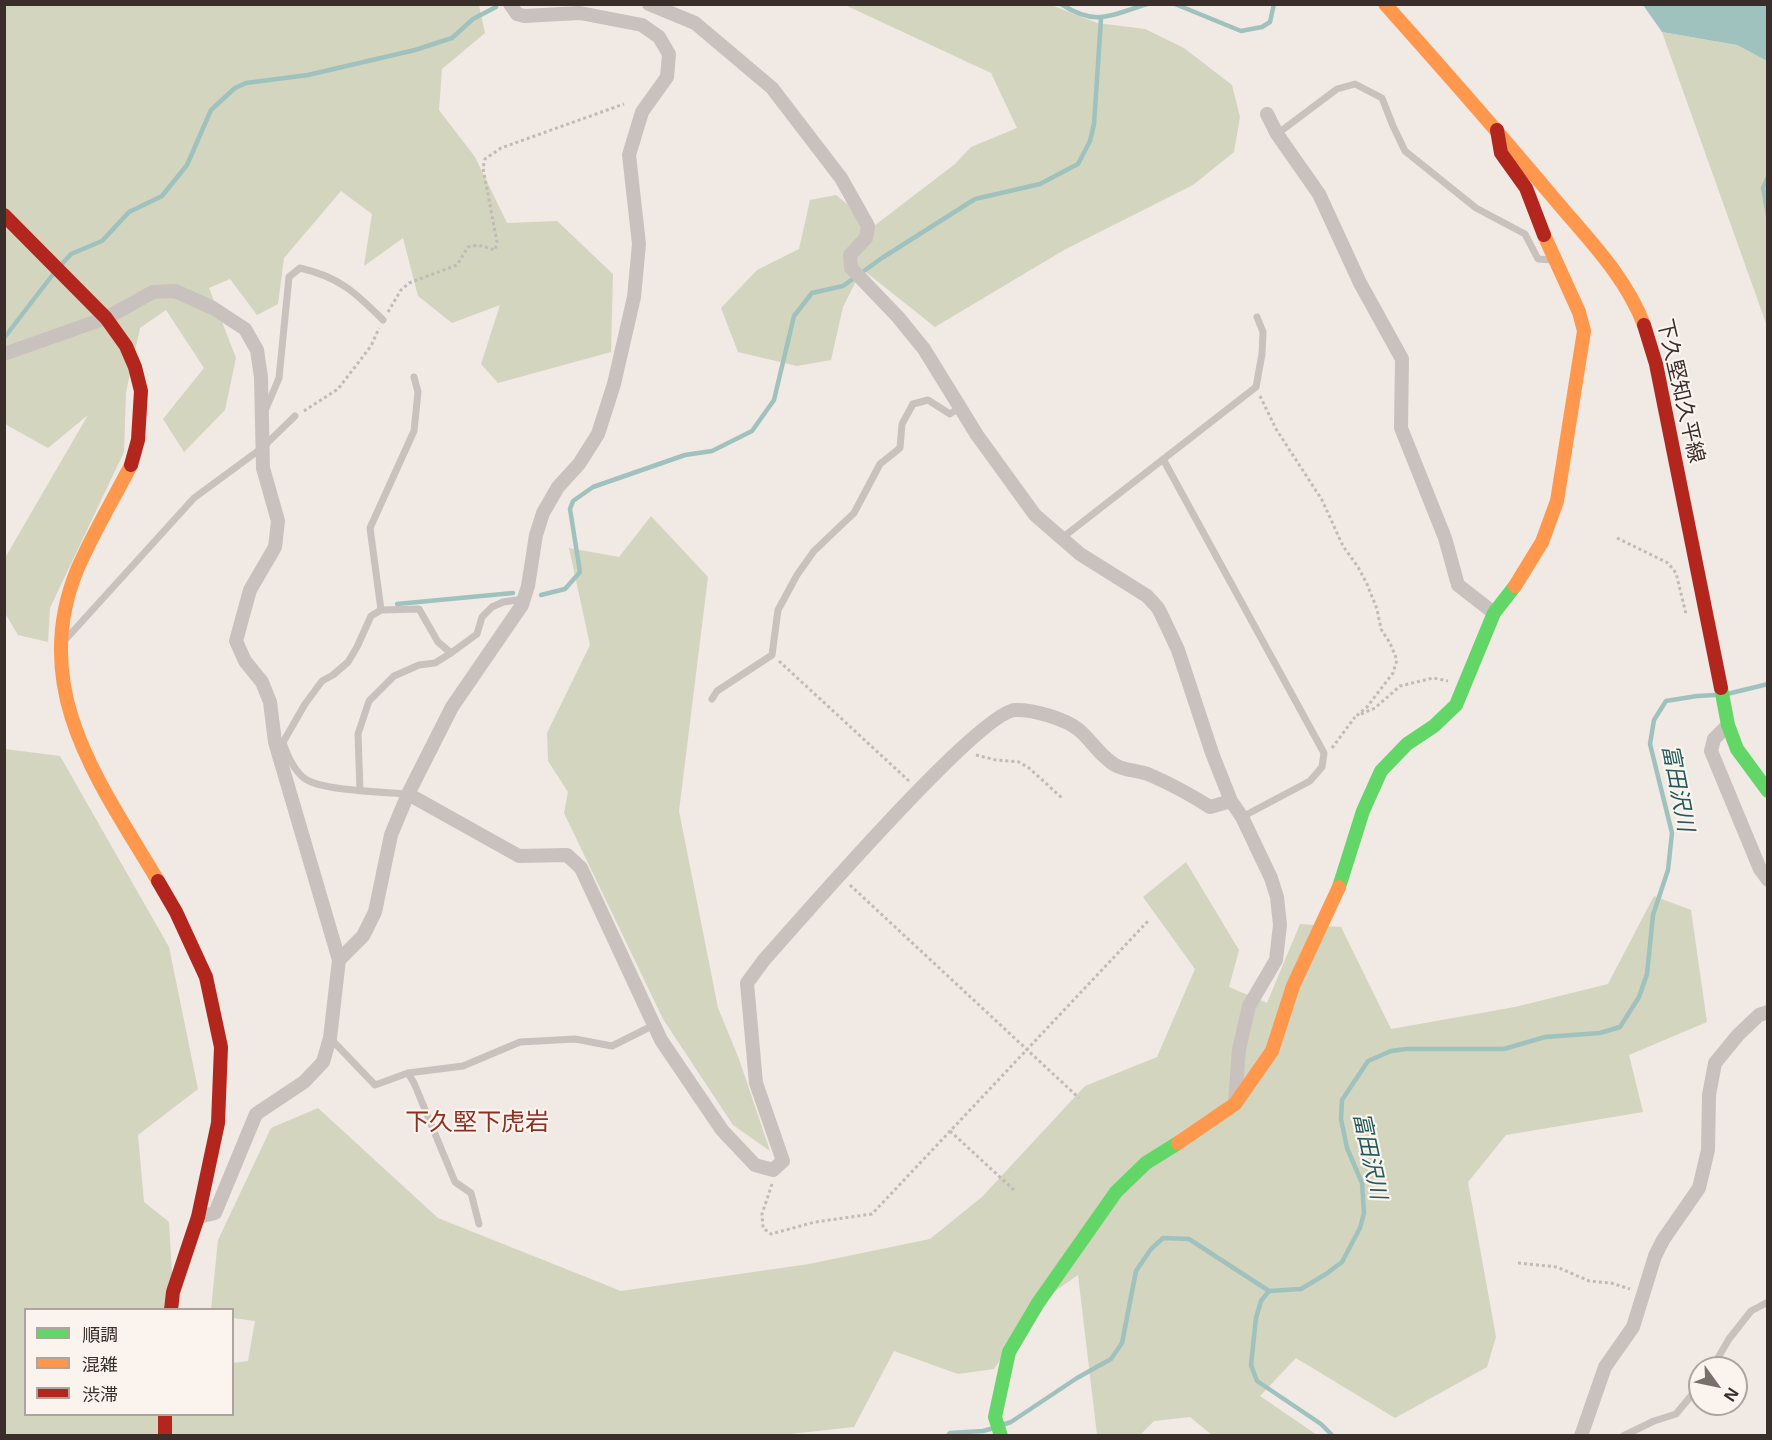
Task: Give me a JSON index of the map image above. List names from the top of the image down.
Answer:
{
  "streets": {
    "street": ["下久堅知久平線"]
  },
  "districts": ["下久堅下虎岩"],
  "water": ["富田沢川"],
  "legend": ["順調", "混雑", "渋滞"],
  "north": "bottom right"
}
